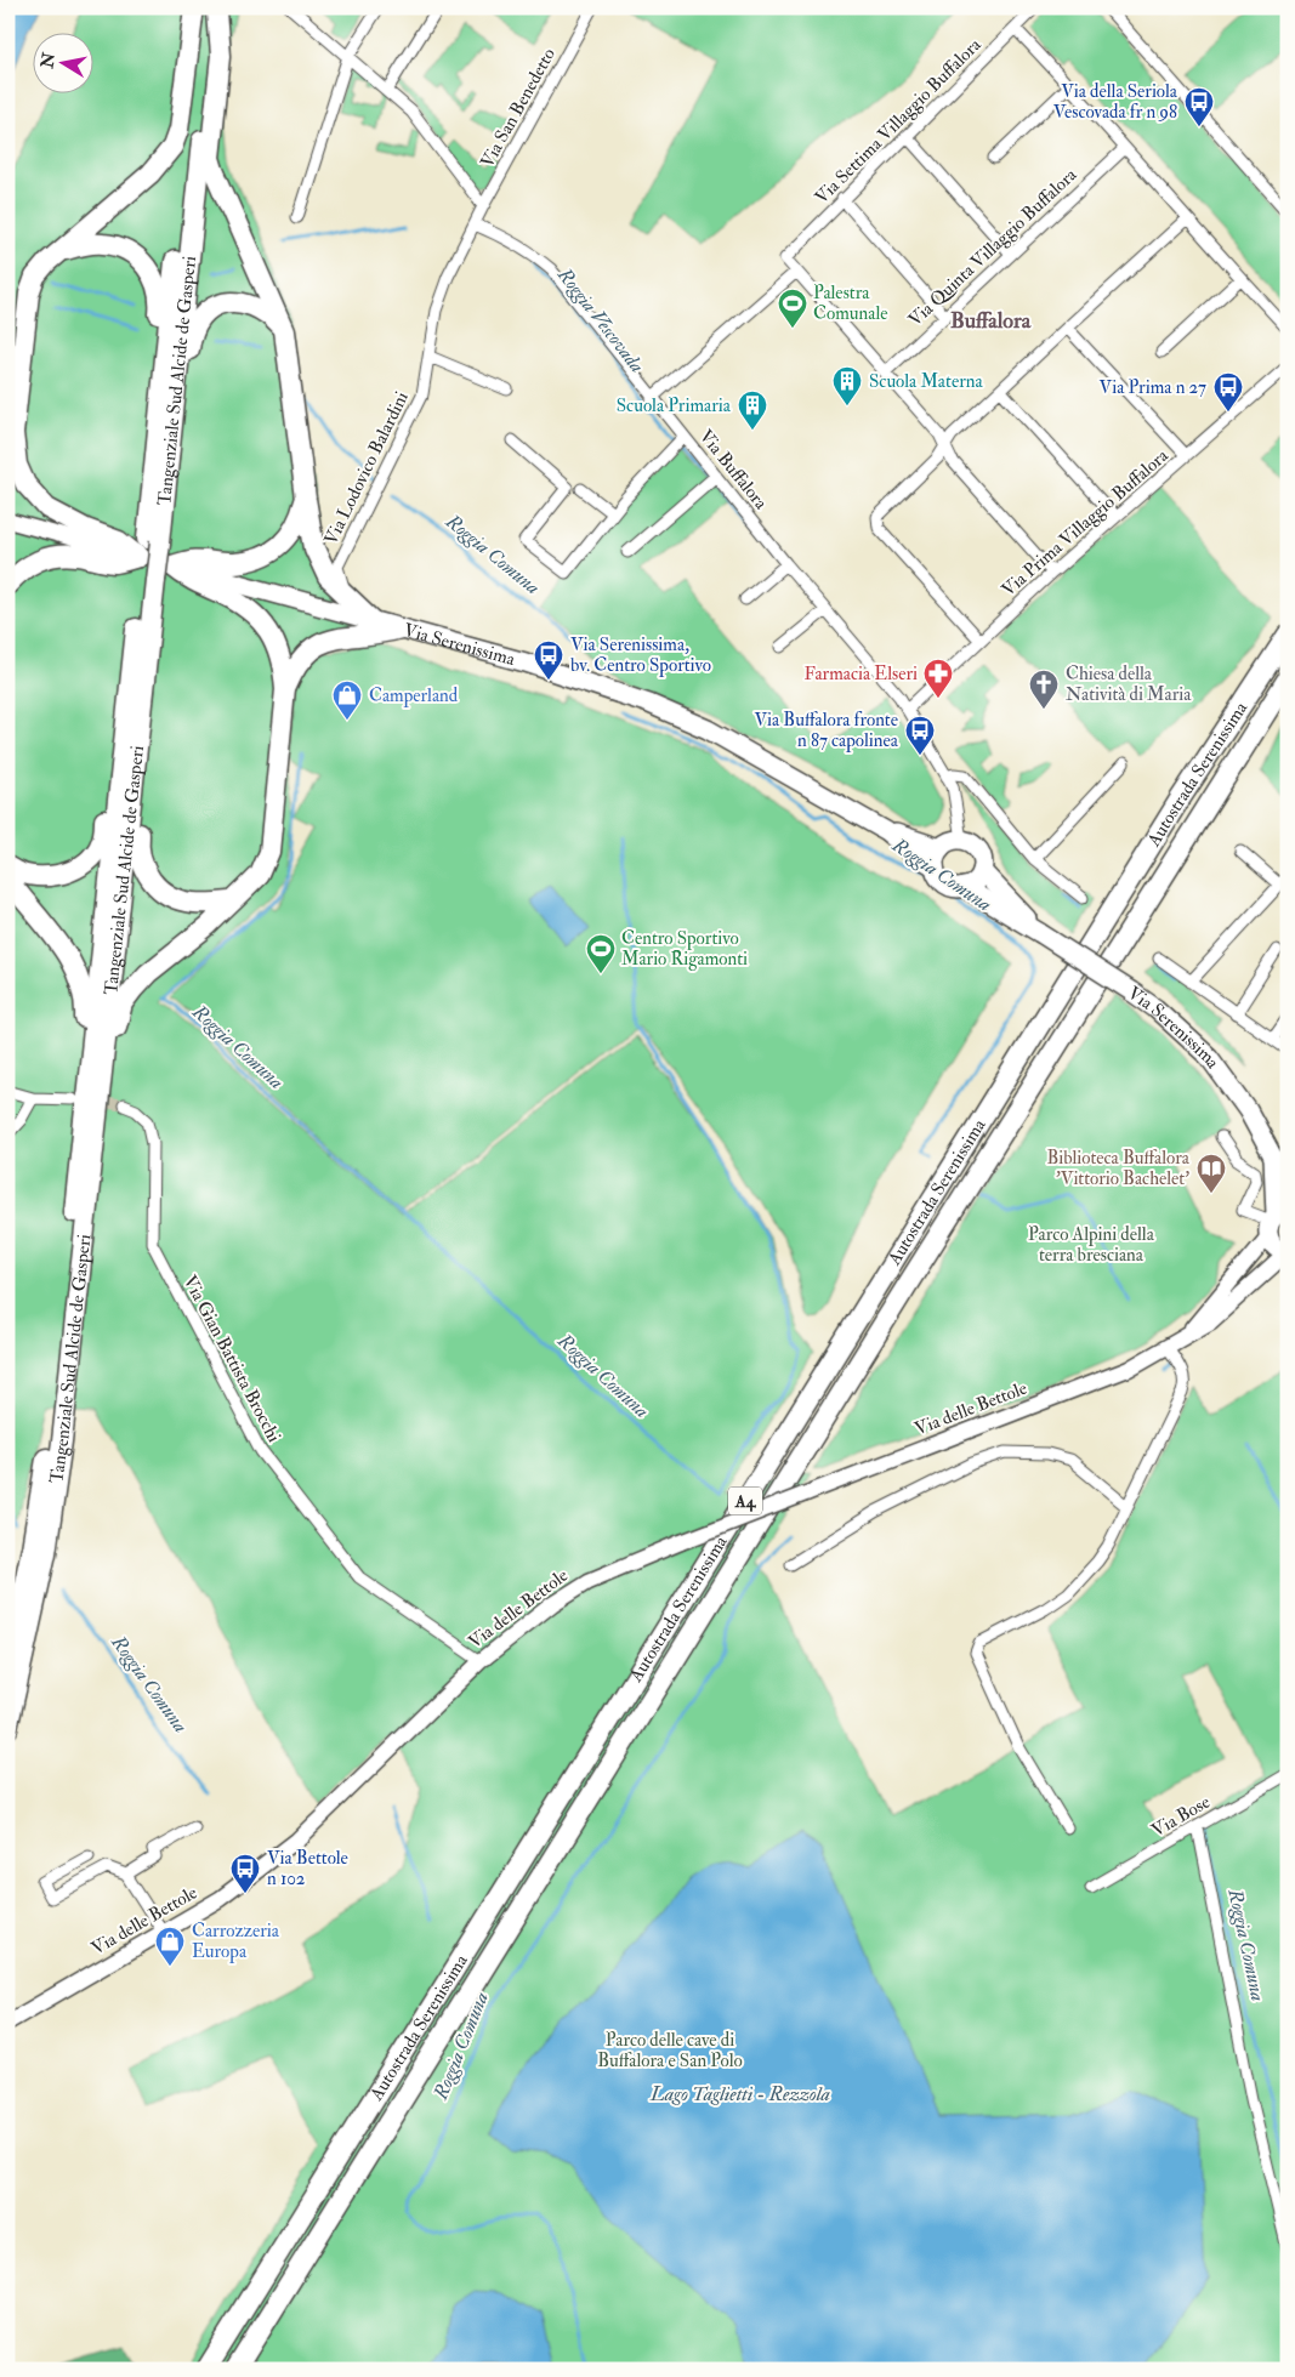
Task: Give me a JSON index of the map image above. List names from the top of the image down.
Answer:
{
  "streets": {
    "highway": ["Tangenziale Sud Alcide de Gasperi", "Autostrada Serenissima", "A4"],
    "main road": ["Via Serenissima", "Via delle Bettole"],
    "street": [
      "Via San Benedetto",
      "Via Settima Villaggio Buffalora",
      "Via Quinta Villaggio Buffalora",
      "Via Lodovico Balardini",
      "Via Buffalora",
      "Via Prima Villaggio Buffalora",
      "Via Gian Battista Brocchi",
      "Via Bose"
    ]
  },
  "crossings": [
    ["Via San Benedetto", "Via Lodovico Balardini"],
    ["Via San Benedetto", "Via Buffalora"],
    ["Via Lodovico Balardini", "Via Buffalora"],
    ["Via Buffalora", "Via Prima Villaggio Buffalora"],
    ["Via Buffalora", "Via Serenissima"],
    ["Via Serenissima", "Via delle Bettole"],
    ["Via Gian Battista Brocchi", "Via delle Bettole"]
  ],
  "districts": ["Buffalora"],
  "water": ["Roggia Vescovada", "Roggia Comuna", "Lago Taglietti - Rezzola"],
  "parks": ["Parco Alpini della terra bresciana", "Parco delle cave di Buffalora e San Polo"],
  "places": {
    "bus stop": [
      "Via della Seriola Vescovada fr n 98",
      "Via Prima n 27",
      "Via Serenissima, bv. Centro Sportivo",
      "Via Buffalora fronte n 87 capolinea",
      "Via Bettole n 102"
    ],
    "sports": ["Palestra Comunale", "Centro Sportivo Mario Rigamonti"],
    "building": ["Scuola Materna", "Scuola Primaria"],
    "pharmacy": ["Farmacia Elseri"],
    "church": ["Chiesa della Natività di Maria"],
    "shop": ["Camperland", "Carrozzeria Europa"],
    "library": ["Biblioteca Buffalora 'Vittorio Bachelet'"]
  },
  "north": "left"
}
